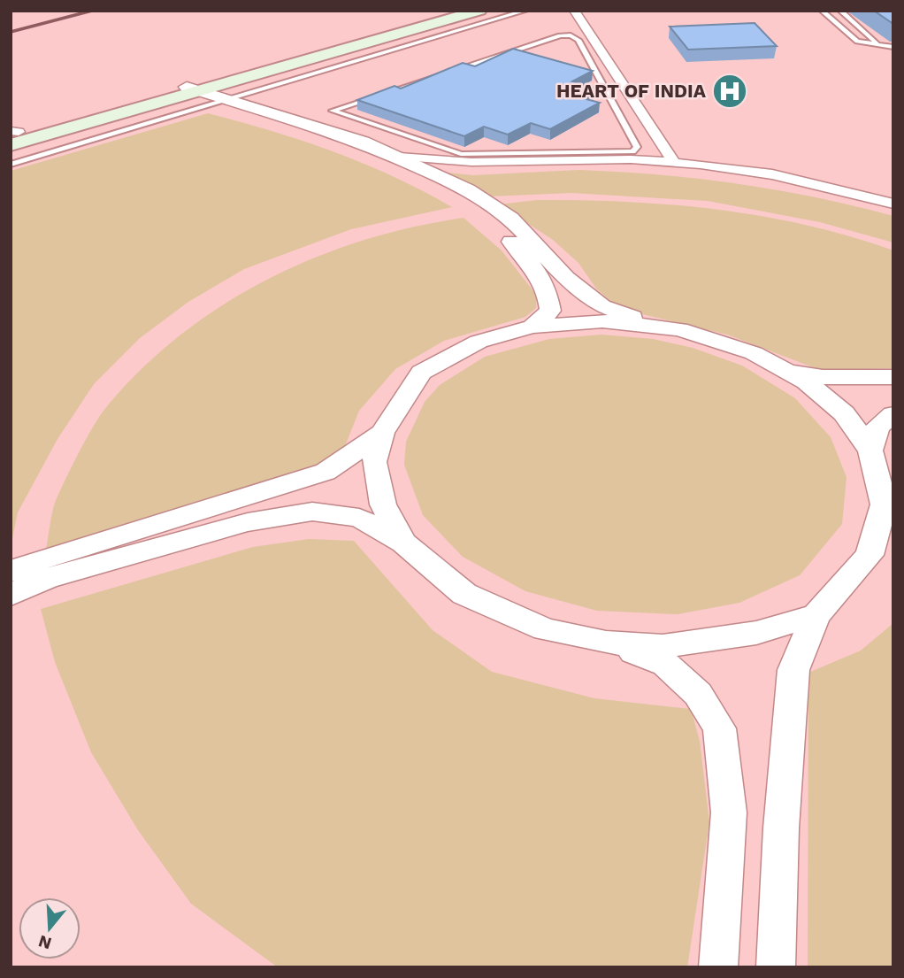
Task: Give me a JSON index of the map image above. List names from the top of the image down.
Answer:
{
  "places": {
    "hospital": ["HEART OF INDIA"]
  },
  "north": "bottom"
}
